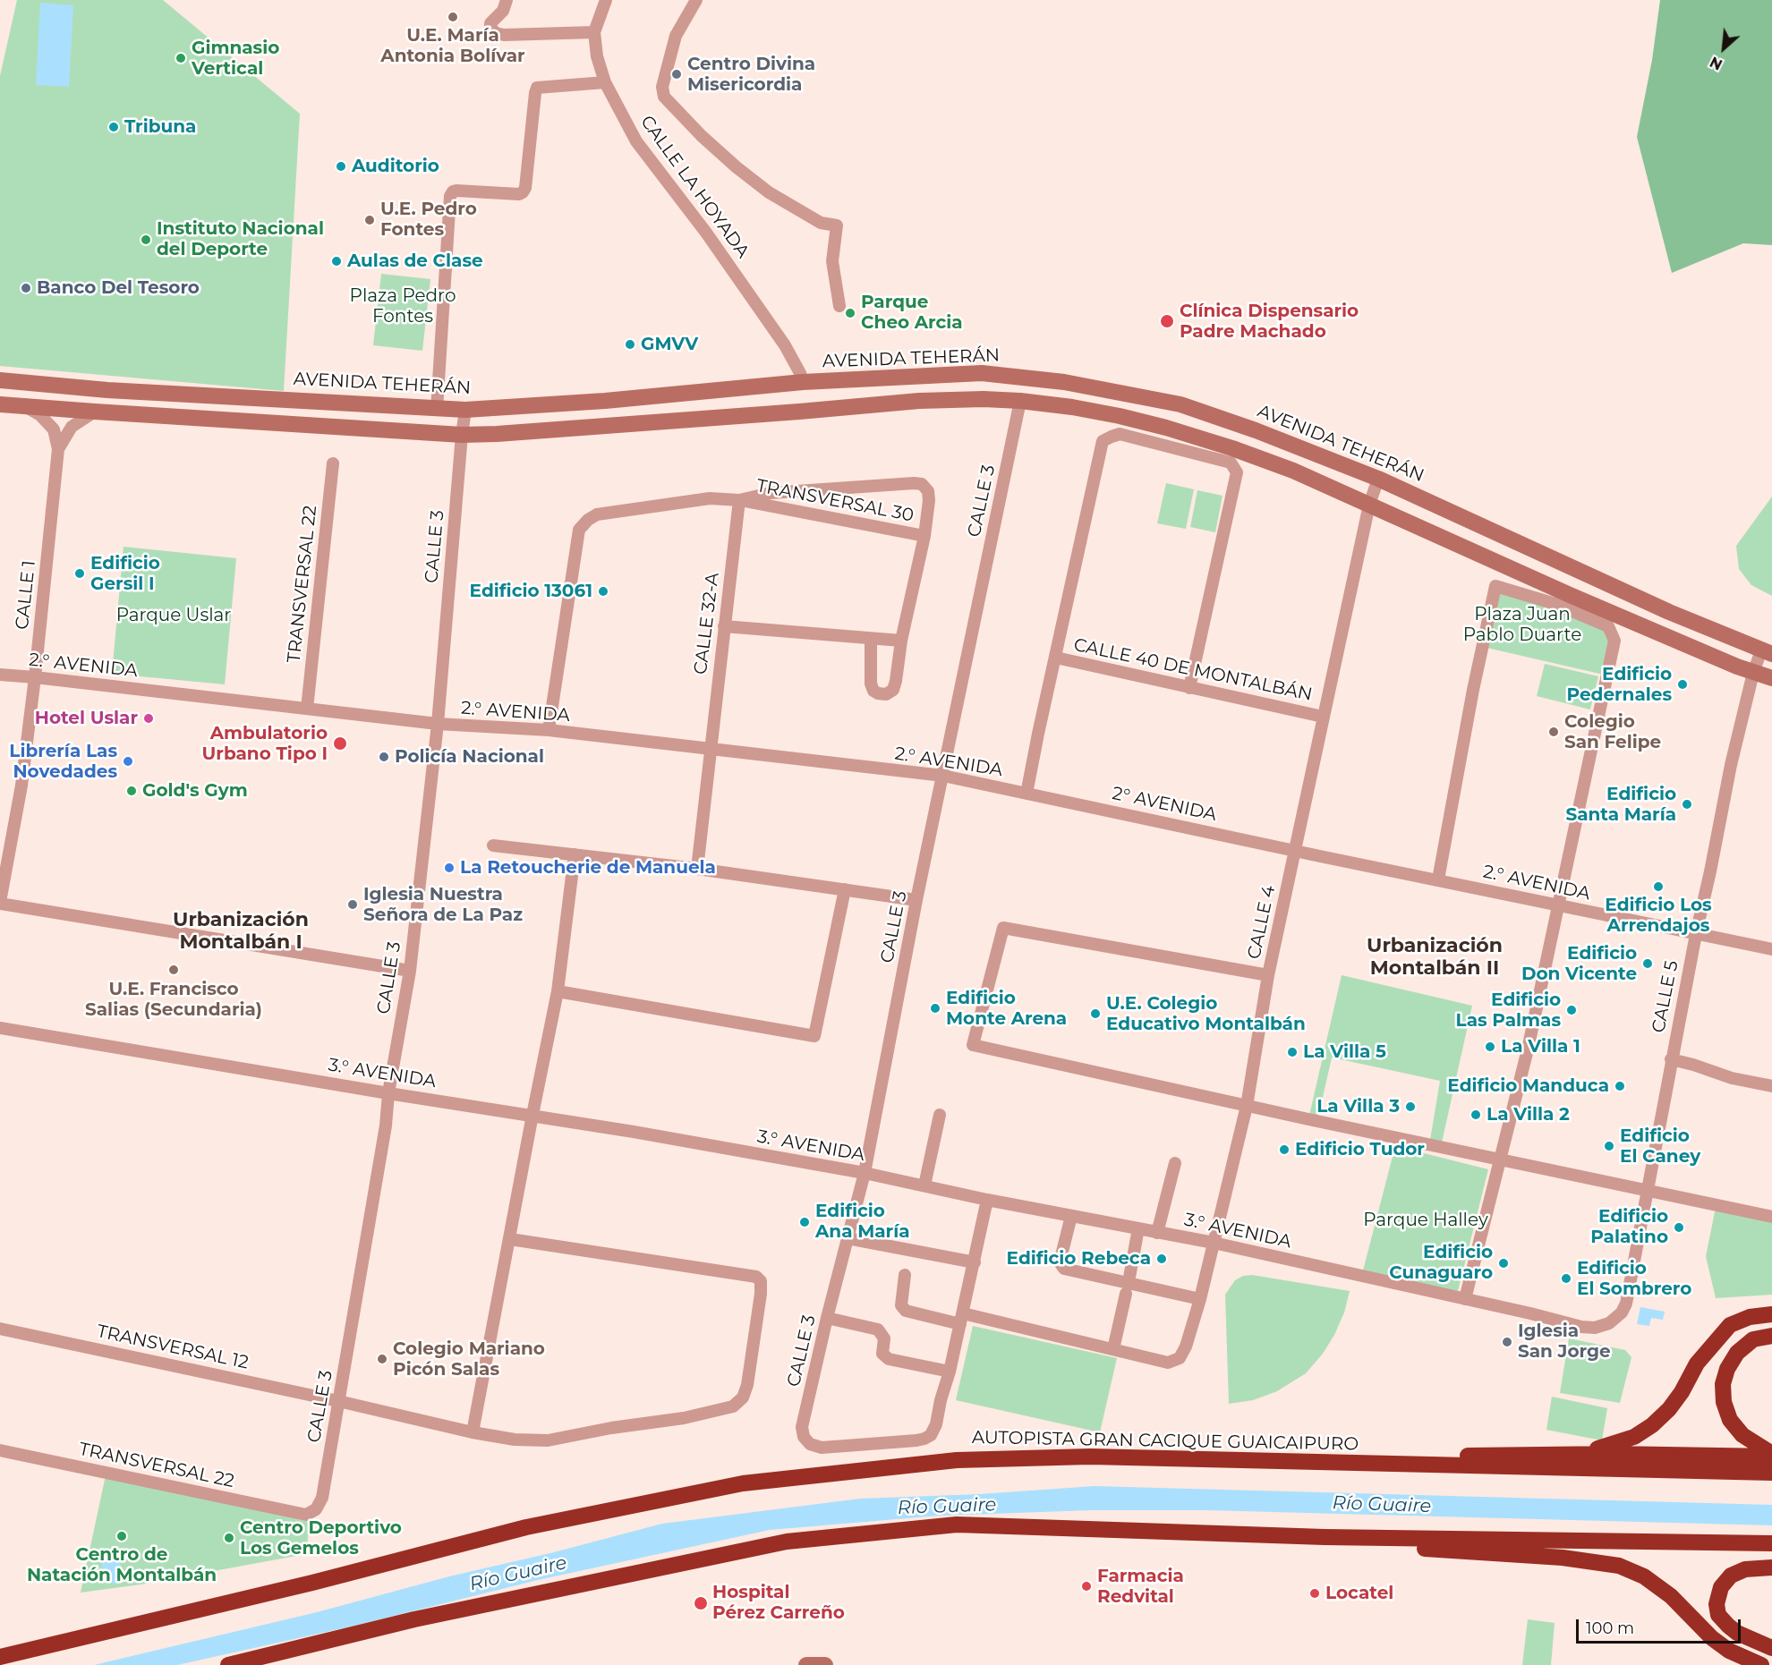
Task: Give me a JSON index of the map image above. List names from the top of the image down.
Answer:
{
  "streets": {
    "highway": ["AUTOPISTA GRAN CACIQUE GUAICAIPURO"],
    "main road": ["AVENIDA TEHERÁN"],
    "street": [
      "CALLE LA HOYADA",
      "TRANSVERSAL 30",
      "CALLE 3",
      "TRANSVERSAL 22",
      "CALLE 1",
      "CALLE 32-A",
      "2.° AVENIDA",
      "CALLE 40 DE MONTALBÁN",
      "2° AVENIDA",
      "CALLE 4",
      "CALLE 5",
      "3.° AVENIDA",
      "TRANSVERSAL 12"
    ]
  },
  "crossings": [
    ["CALLE LA HOYADA", "AVENIDA TEHERÁN"],
    ["AVENIDA TEHERÁN", "CALLE 3"],
    ["AVENIDA TEHERÁN", "CALLE 4"],
    ["AVENIDA TEHERÁN", "CALLE 5"],
    ["TRANSVERSAL 30", "CALLE 32-A"],
    ["TRANSVERSAL 30", "2.° AVENIDA"],
    ["CALLE 3", "TRANSVERSAL 22"],
    ["CALLE 3", "2.° AVENIDA"],
    ["CALLE 3", "3.° AVENIDA"],
    ["CALLE 3", "TRANSVERSAL 12"],
    ["TRANSVERSAL 22", "2.° AVENIDA"],
    ["CALLE 1", "2.° AVENIDA"],
    ["CALLE 32-A", "2.° AVENIDA"],
    ["2.° AVENIDA", "2° AVENIDA"],
    ["2.° AVENIDA", "CALLE 4"],
    ["2.° AVENIDA", "CALLE 5"],
    ["CALLE 40 DE MONTALBÁN", "CALLE 4"],
    ["2° AVENIDA", "CALLE 4"],
    ["CALLE 4", "3.° AVENIDA"],
    ["CALLE 5", "3.° AVENIDA"]
  ],
  "districts": ["Urbanización Montalbán I", "Urbanización Montalbán II"],
  "water": ["Río Guaire"],
  "parks": [
    "Plaza Pedro Fontes",
    "Plaza Juan Pablo Duarte",
    "Parque Uslar",
    "Parque Halley"
  ],
  "places": [
    "U.E. María Antonia Bolívar",
    "Gimnasio Vertical",
    "Centro Divina Misericordia",
    "Tribuna",
    "Auditorio",
    "U.E. Pedro Fontes",
    "Instituto Nacional del Deporte",
    "Aulas de Clase",
    "Banco Del Tesoro",
    "Parque Cheo Arcia",
    "Clínica Dispensario Padre Machado",
    "GMVV",
    "Edificio Gersil I",
    "Edificio 13061",
    "Edificio Pedernales",
    "Hotel Uslar",
    "Colegio San Felipe",
    "Ambulatorio Urbano Tipo I",
    "Policía Nacional",
    "Librería Las Novedades",
    "Gold's Gym",
    "Edificio Santa María",
    "La Retoucherie de Manuela",
    "Edificio Los Arrendajos",
    "Iglesia Nuestra Señora de La Paz",
    "Edificio Don Vicente",
    "U.E. Francisco Salias (Secundaria)",
    "Edificio Monte Arena",
    "Edificio Las Palmas",
    "U.E. Colegio Educativo Montalbán",
    "La Villa 1",
    "La Villa 5",
    "Edificio Manduca",
    "La Villa 3",
    "La Villa 2",
    "Edificio El Caney",
    "Edificio Tudor",
    "Edificio Ana María",
    "Edificio Palatino",
    "Edificio Rebeca",
    "Edificio Cunaguaro",
    "Edificio El Sombrero",
    "Iglesia San Jorge",
    "Colegio Mariano Picón Salas",
    "Centro de Natación Montalbán",
    "Centro Deportivo Los Gemelos",
    "Farmacia Redvital",
    "Locatel",
    "Hospital Pérez Carreño"
  ],
  "scale_bar": "100 m",
  "north": "bottom left"
}
